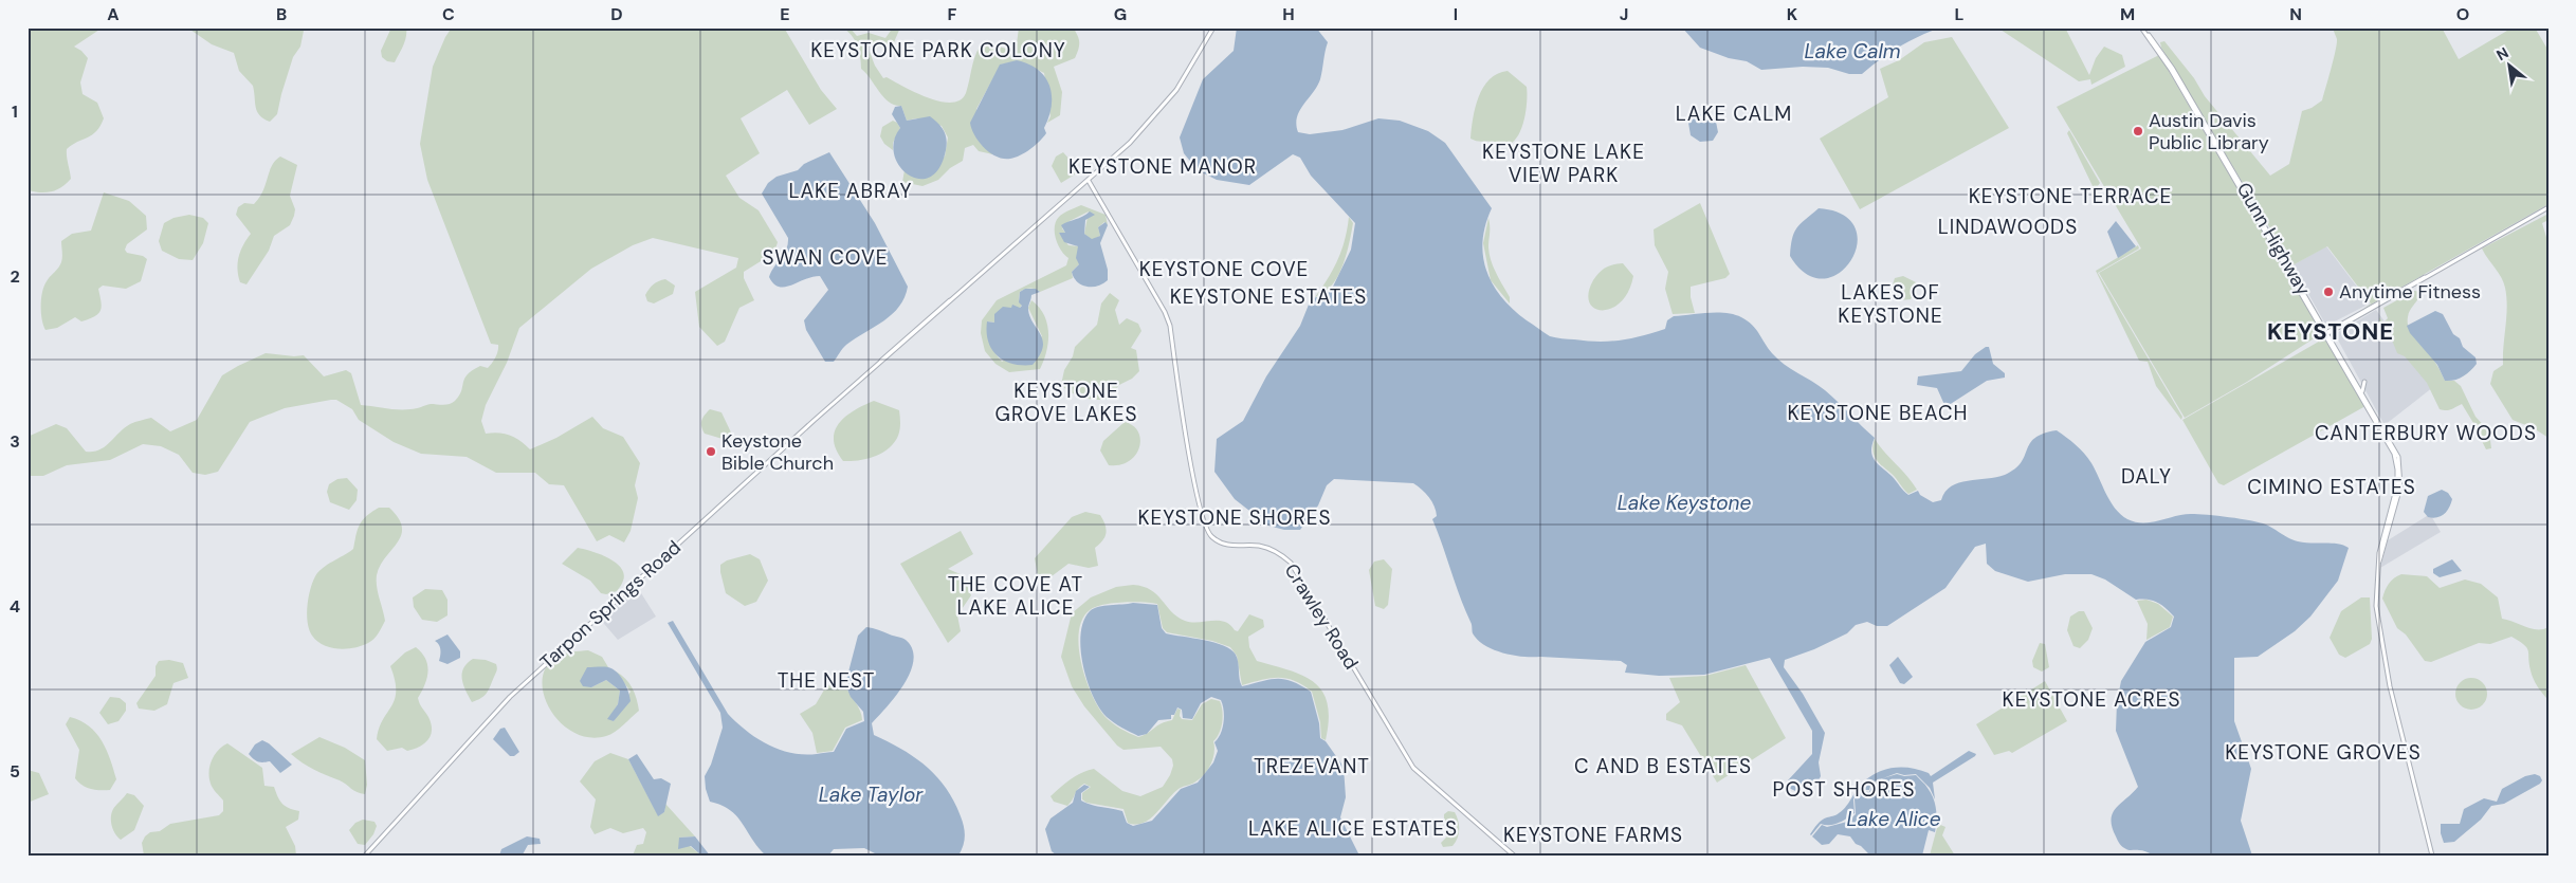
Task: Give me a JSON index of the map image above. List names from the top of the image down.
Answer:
{
  "streets": {
    "main road": ["Gunn Highway", "Tarpon Springs Road", "Crawley Road"]
  },
  "crossings": [
    ["Tarpon Springs Road", "Crawley Road"]
  ],
  "districts": [
    "KEYSTONE PARK COLONY",
    "LAKE CALM",
    "KEYSTONE LAKE VIEW PARK",
    "KEYSTONE MANOR",
    "LAKE ABRAY",
    "KEYSTONE TERRACE",
    "LINDAWOODS",
    "SWAN COVE",
    "KEYSTONE COVE",
    "LAKES OF KEYSTONE",
    "KEYSTONE ESTATES",
    "KEYSTONE",
    "KEYSTONE GROVE LAKES",
    "KEYSTONE BEACH",
    "CANTERBURY WOODS",
    "DALY",
    "CIMINO ESTATES",
    "KEYSTONE SHORES",
    "THE COVE AT LAKE ALICE",
    "THE NEST",
    "KEYSTONE ACRES",
    "KEYSTONE GROVES",
    "TREZEVANT",
    "C AND B ESTATES",
    "POST SHORES",
    "LAKE ALICE ESTATES",
    "KEYSTONE FARMS"
  ],
  "water": [
    "Lake Calm",
    "Lake Keystone",
    "Lake Taylor",
    "Lake Alice"
  ],
  "places": ["Austin Davis Public Library", "Anytime Fitness", "Keystone Bible Church"],
  "north": "top left",
  "grid": {
    "columns": [
      "A",
      "B",
      "C",
      "D",
      "E",
      "F",
      "G",
      "H",
      "I",
      "J",
      "K",
      "L",
      "M",
      "N",
      "O"
    ],
    "rows": [
      "1",
      "2",
      "3",
      "4",
      "5"
    ]
  }
}
